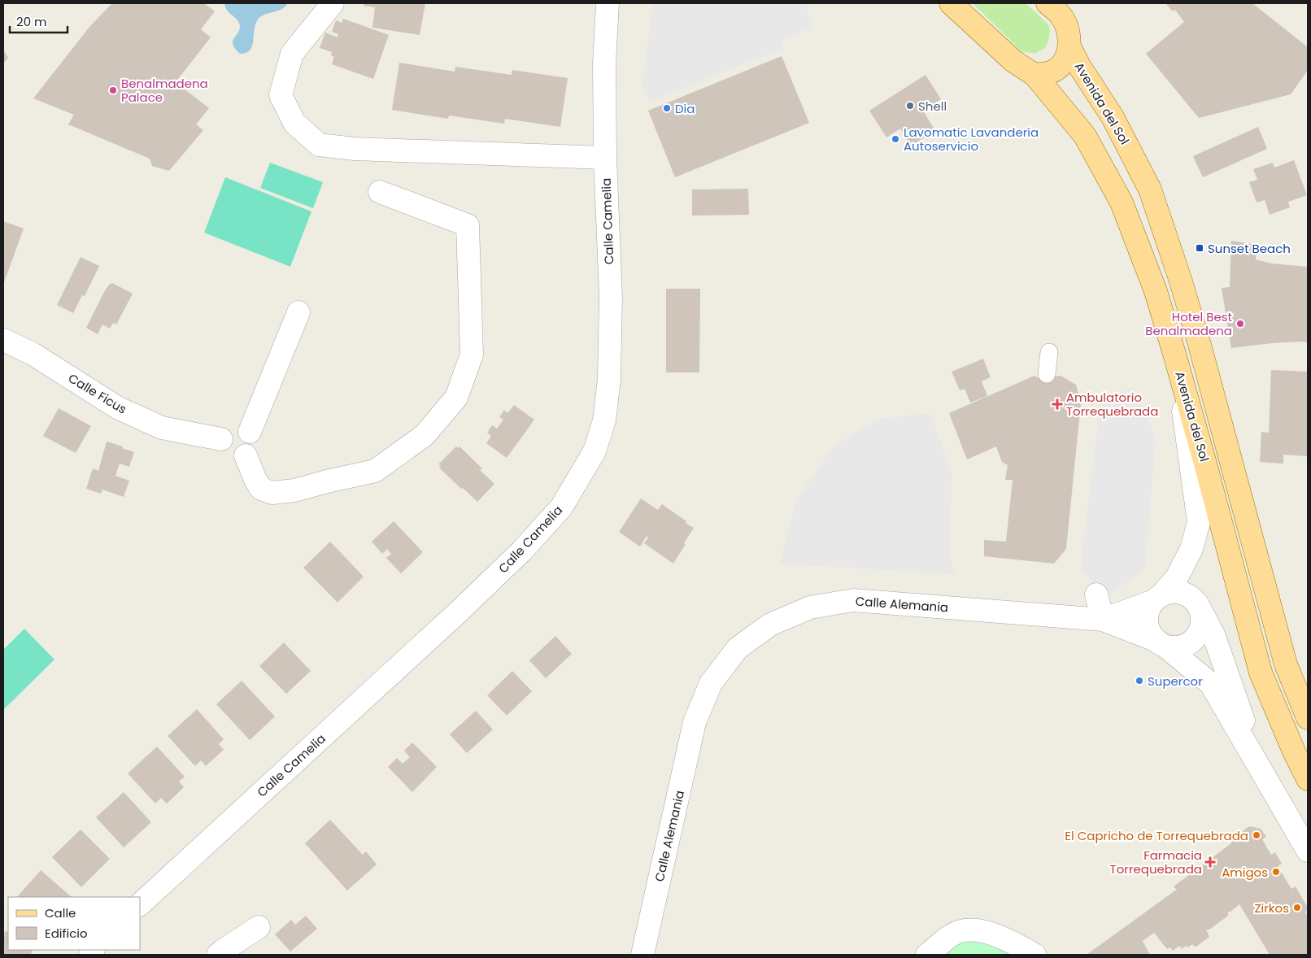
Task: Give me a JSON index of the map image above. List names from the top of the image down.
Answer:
{
  "streets": {
    "main road": ["Avenida del Sol"],
    "street": ["Calle Camelia", "Calle Ficus", "Calle Alemania"]
  },
  "places": {
    "other": [
      "Benalmadena Palace",
      "Shell",
      "Dia",
      "Lavomatic Lavandería Autoservicio",
      "Hotel Best Benalmadena",
      "Supercor",
      "El Capricho de Torrequebrada",
      "Amigos",
      "Zirkos"
    ],
    "transit": ["Sunset Beach"],
    "health": ["Ambulatorio Torrequebrada", "Farmacia Torrequebrada"]
  },
  "legend": ["Calle", "Edificio"],
  "scale_bar": "20 m"
}
